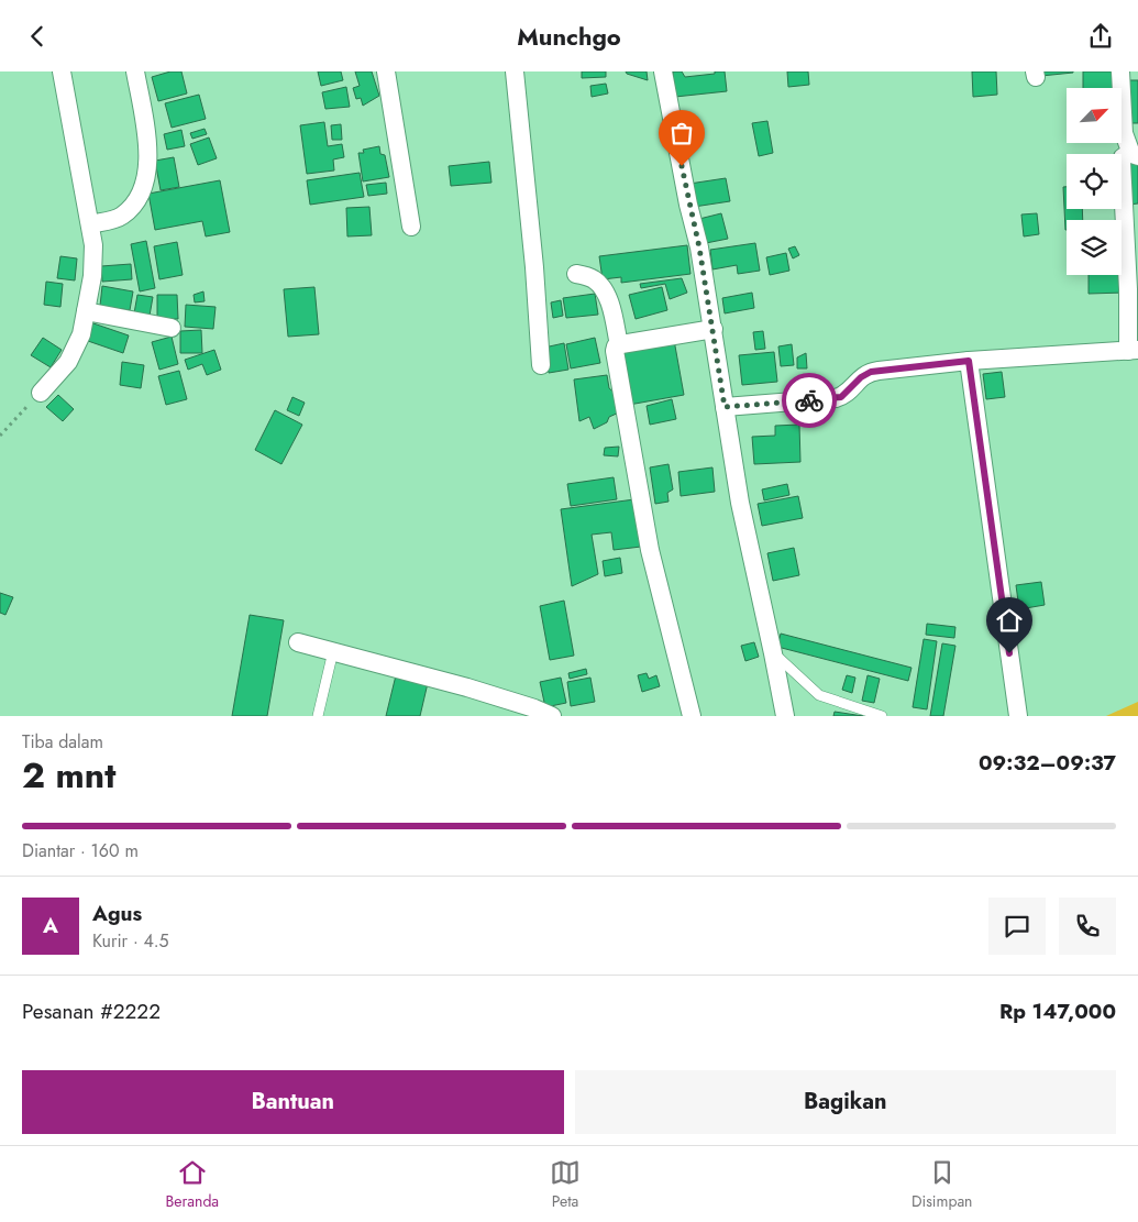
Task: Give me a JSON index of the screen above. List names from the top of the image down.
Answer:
{
  "north": "top right",
  "page": {
    "header": "Munchgo",
    "heading": ["2 mnt", "Tiba dalam", "09:32–09:37"],
    "panel": [
      "Agus",
      "Kurir · 4.5",
      "Pesanan #2222",
      "Rp 147,000"
    ],
    "bar": "Diantar · 160 m",
    "round": "A",
    "buttons": ["Bantuan", "Bagikan"],
    "tabs": ["Beranda", "Peta", "Disimpan"]
  }
}
